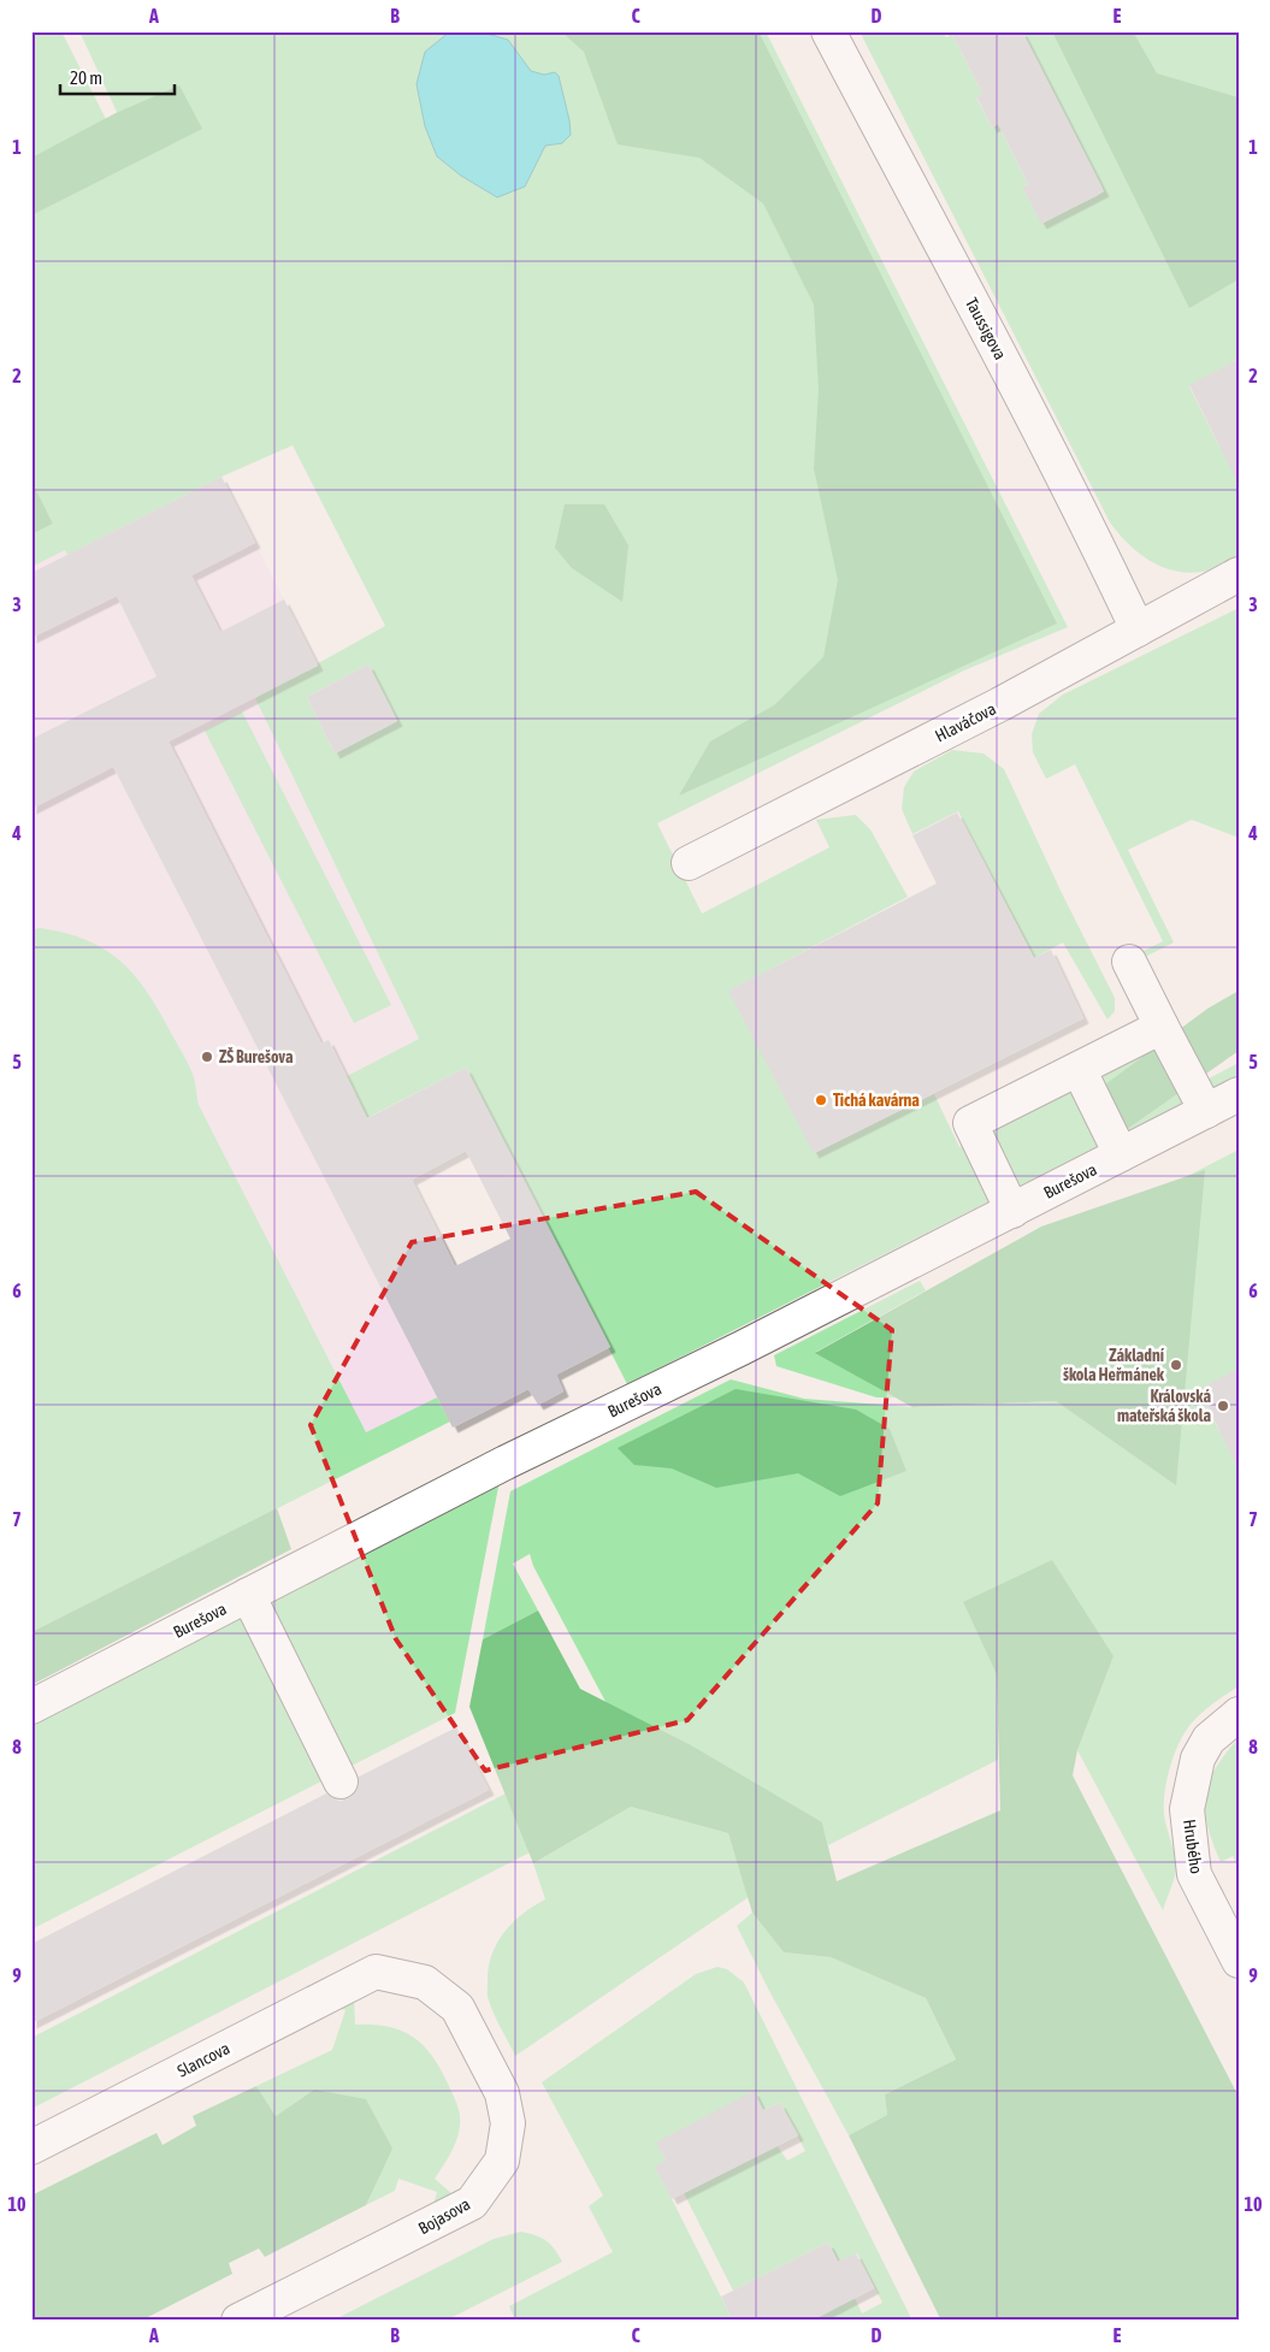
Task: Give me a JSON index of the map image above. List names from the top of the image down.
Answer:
{
  "streets": {
    "street": [
      "Taussigova",
      "Hlaváčova",
      "Burešova",
      "Hrubého",
      "Slancova",
      "Bojasova"
    ]
  },
  "crossings": [
    ["Taussigova", "Hlaváčova"],
    ["Slancova", "Bojasova"]
  ],
  "places": [
    "ZŠ Burešova",
    "Tichá kavárna",
    "Základní škola Heřmánek",
    "Královská mateřská škola"
  ],
  "scale_bar": "20 m",
  "grid": {
    "columns": [
      "A",
      "B",
      "C",
      "D",
      "E"
    ],
    "rows": [
      "1",
      "2",
      "3",
      "4",
      "5",
      "6",
      "7",
      "8",
      "9",
      "10"
    ]
  }
}
